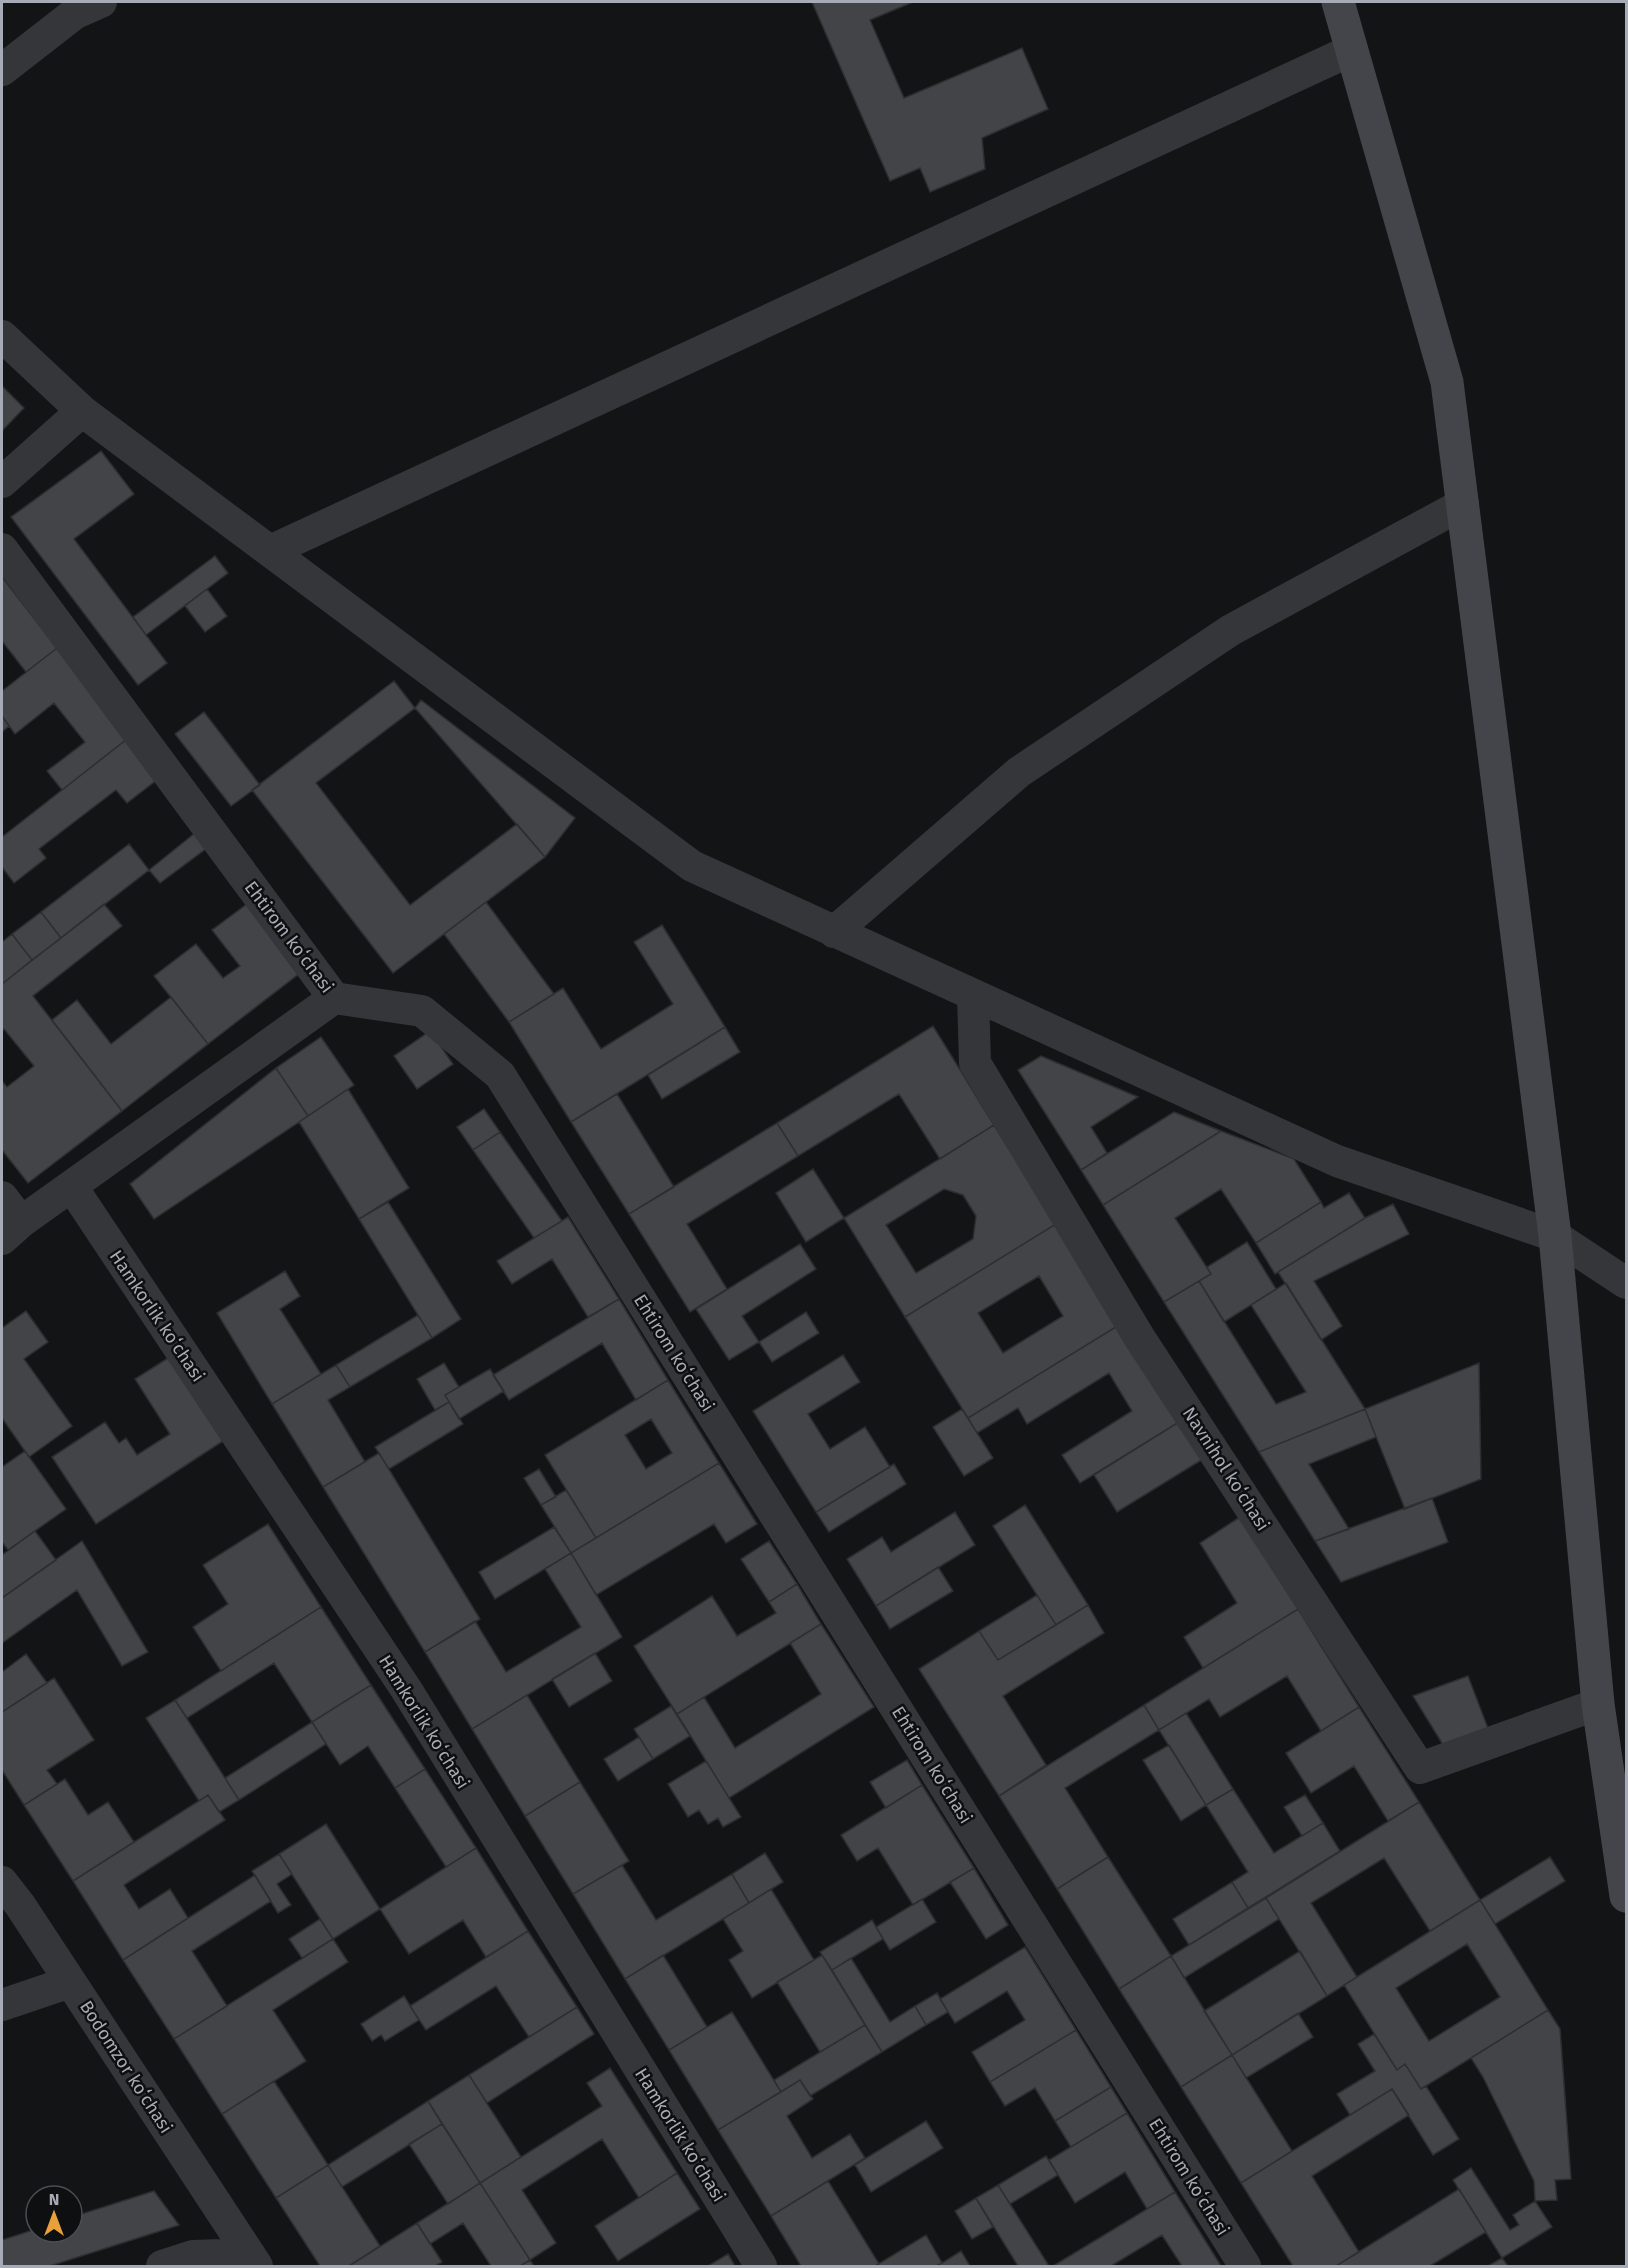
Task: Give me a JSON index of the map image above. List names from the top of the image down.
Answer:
{
  "streets": {
    "street": [
      "Ehtirom koʻchasi",
      "Hamkorlik koʻchasi",
      "Navnihol koʻchasi",
      "Bodomzor koʻchasi"
    ]
  },
  "north": "top"
}
